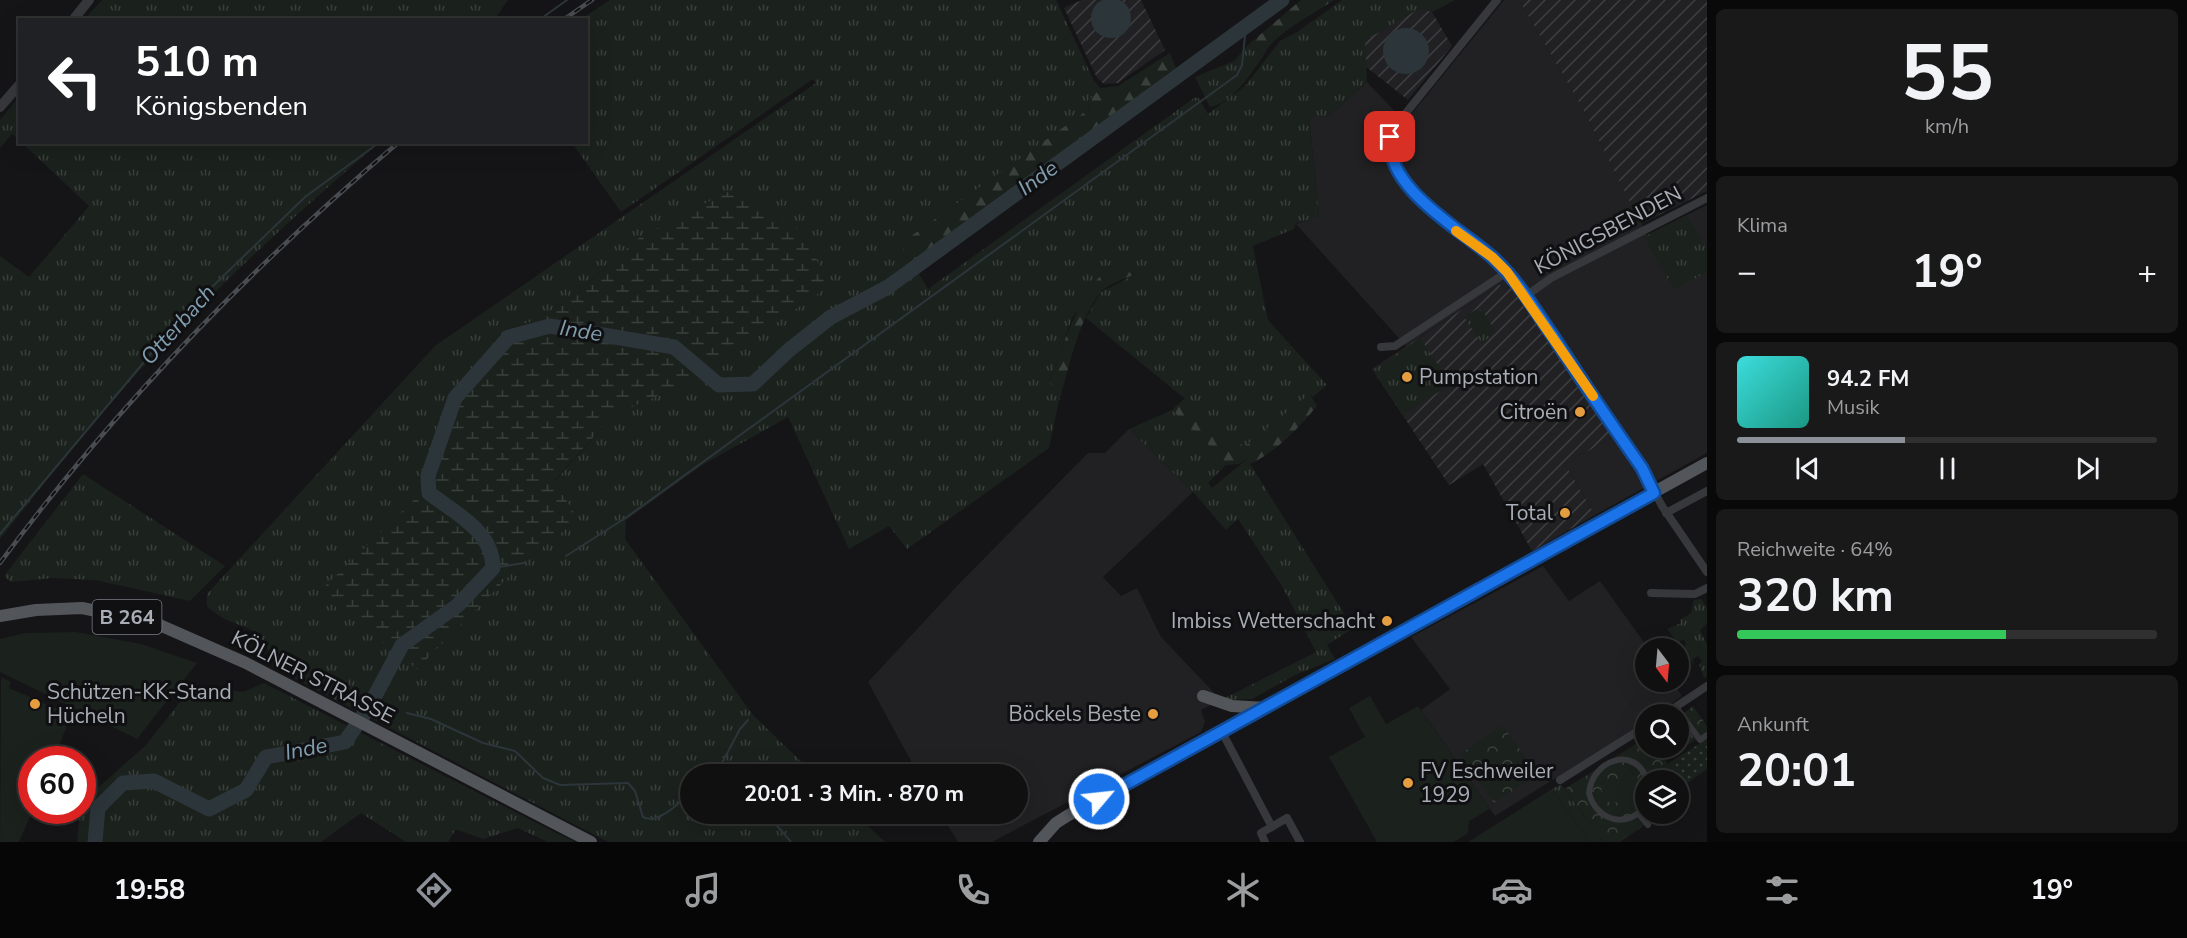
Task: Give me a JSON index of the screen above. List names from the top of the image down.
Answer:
{
  "streets": {
    "main road": ["B 264", "KÖLNER STRASSE"],
    "street": ["KÖNIGSBENDEN"]
  },
  "water": ["Inde", "Otterbach"],
  "places": [
    "Pumpstation",
    "Citroën",
    "Total",
    "Imbiss Wetterschacht",
    "Schützen-KK-Stand Hücheln",
    "Böckels Beste",
    "FV Eschweiler 1929"
  ],
  "north": "bottom",
  "page": {
    "tile": [
      ["55", "km/h"],
      "Klima",
      ["Reichweite · 64%", "320 km"],
      ["Ankunft", "20:01"]
    ],
    "turn": ["510 m", "Königsbenden"],
    "heat": ["−", "19°", "+"],
    "song": ["94.2 FM", "Musik"],
    "limit": "60",
    "trip": "20:01 · 3 Min. · 870 m",
    "tabs": ["19:58", "19°"]
  }
}
